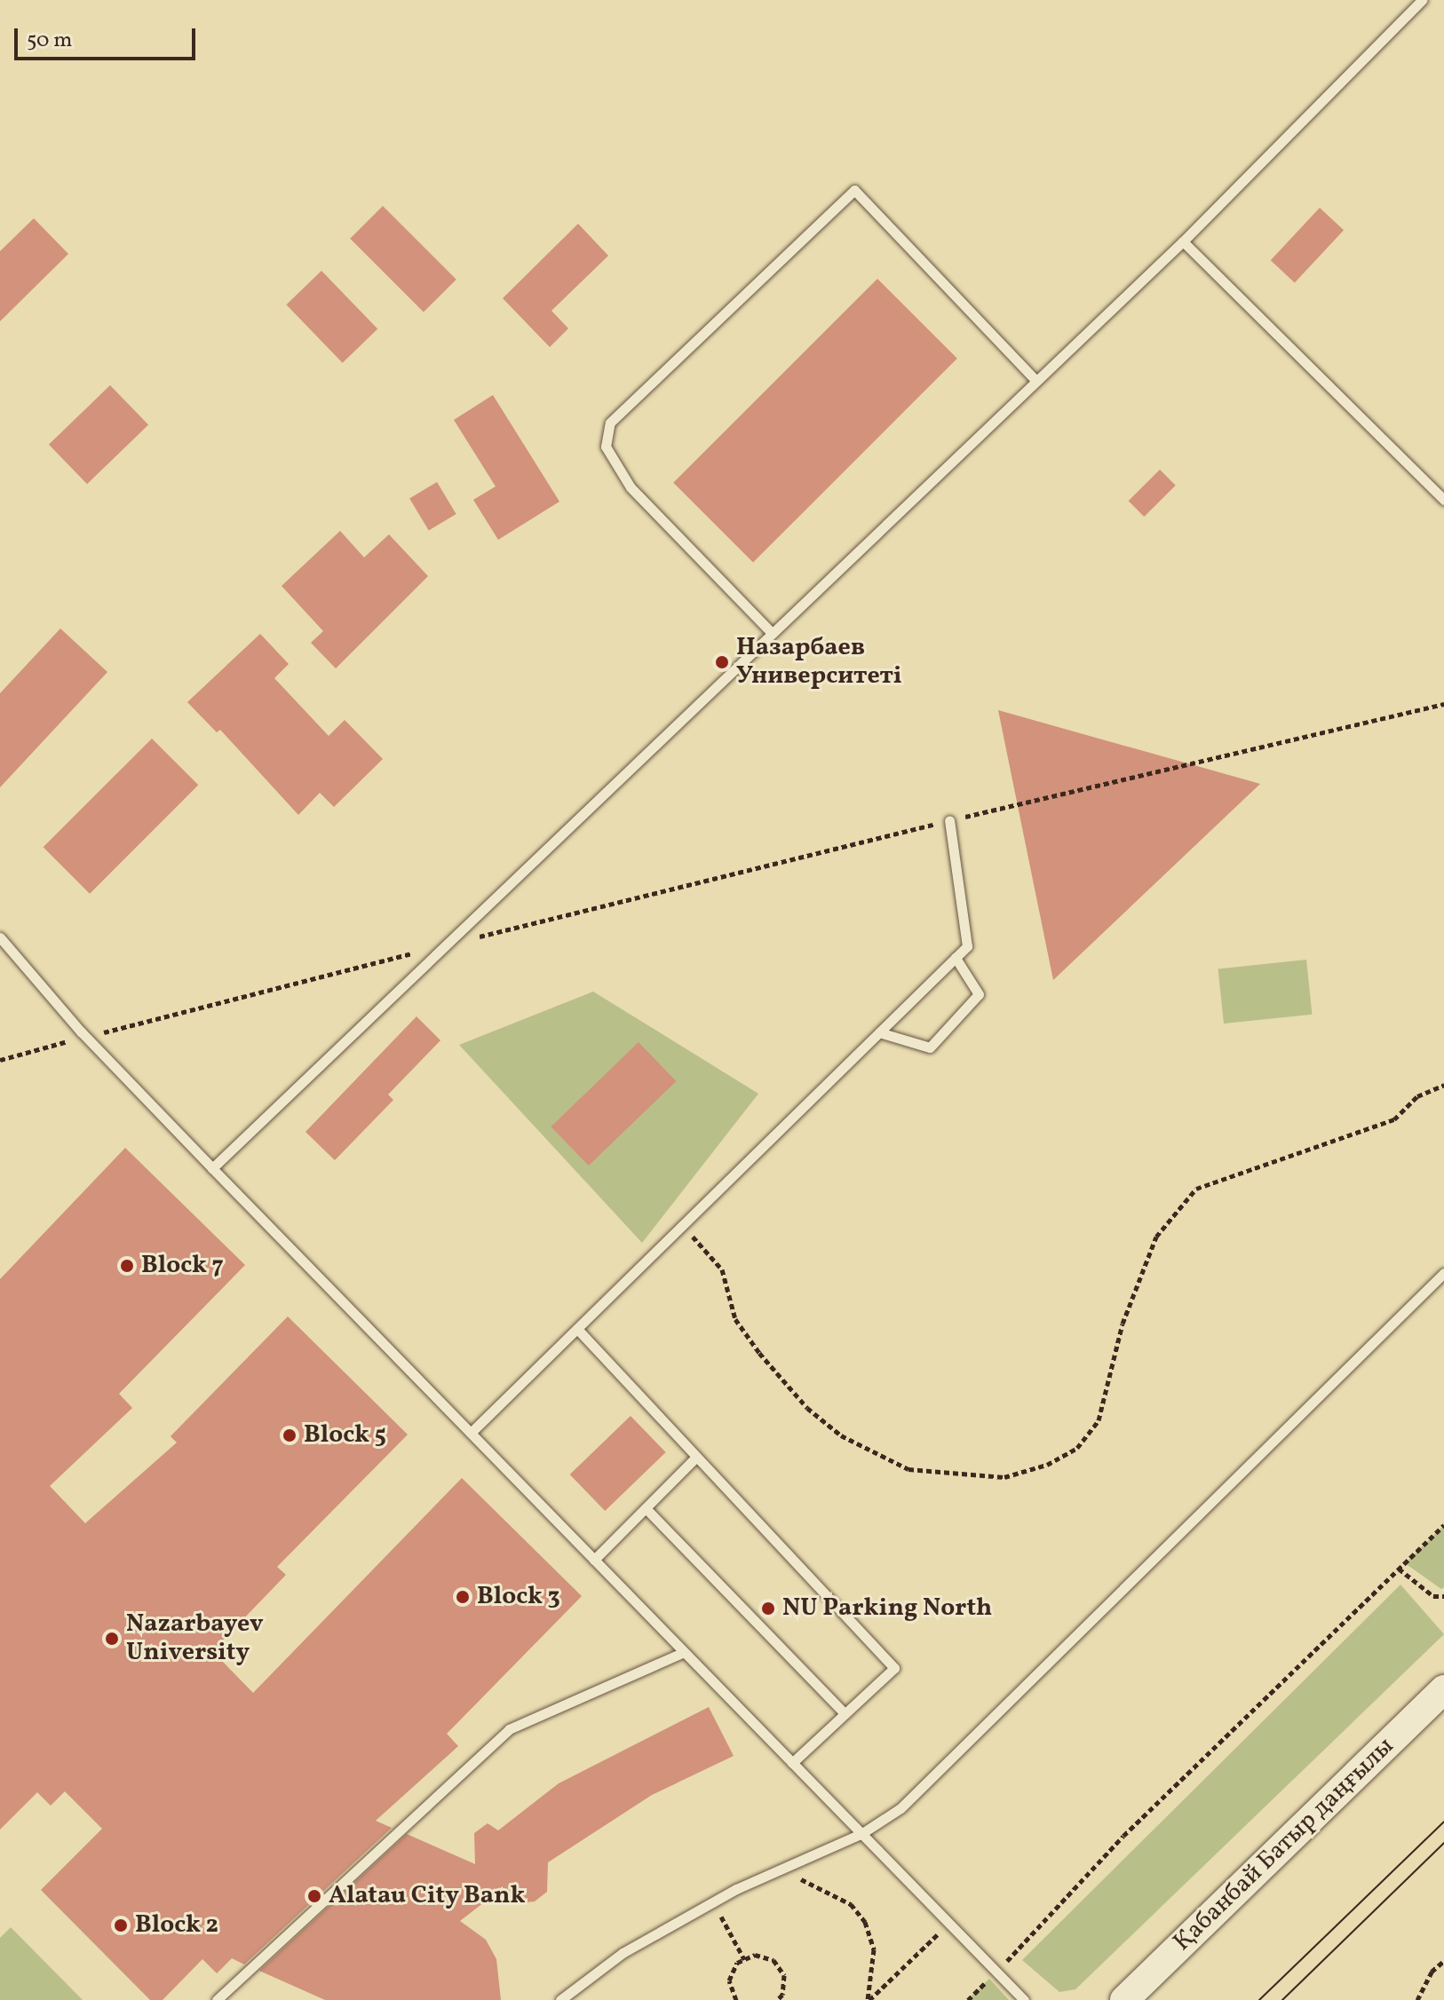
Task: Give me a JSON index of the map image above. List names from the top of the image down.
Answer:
{
  "streets": {
    "main road": ["Қабанбай Батыр даңғылы"]
  },
  "places": [
    "Назарбаев Университеті",
    "Block 7",
    "Block 5",
    "Block 3",
    "NU Parking North",
    "Nazarbayev University",
    "Alatau City Bank",
    "Block 2"
  ],
  "scale_bar": "50 m"
}
